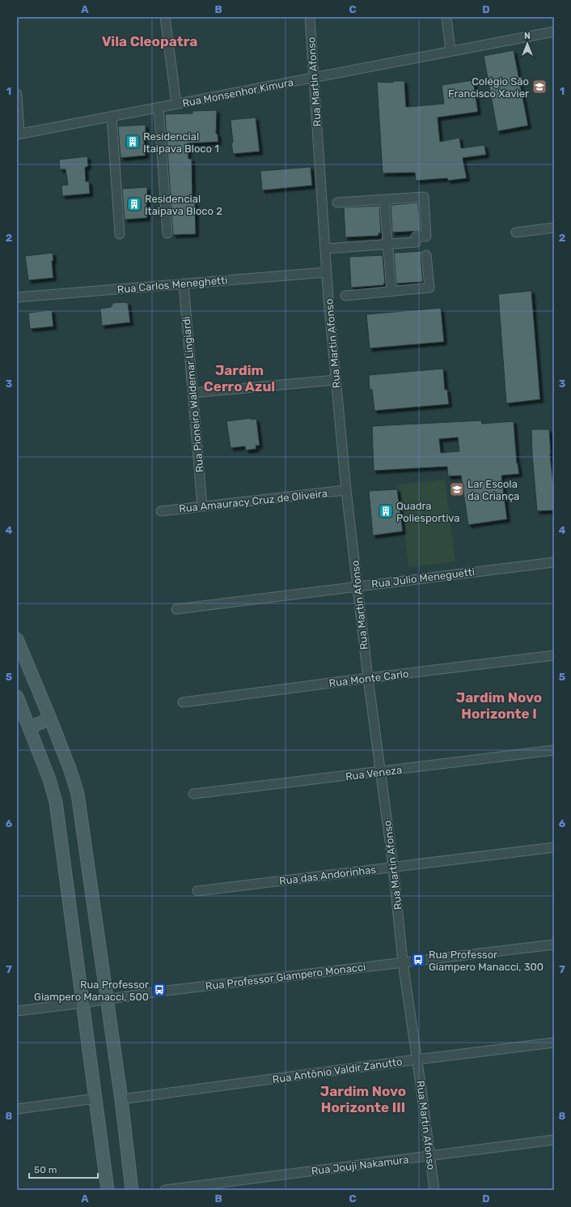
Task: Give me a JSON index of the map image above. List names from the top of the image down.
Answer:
{
  "streets": {
    "street": [
      "Rua Martin Afonso",
      "Rua Monsenhor Kimura",
      "Rua Carlos Meneghetti",
      "Rua Pioneiro Waldemar Lingiardi",
      "Rua Amauracy Cruz de Oliveira",
      "Rua Julio Meneguetti",
      "Rua Monte Carlo",
      "Rua Veneza",
      "Rua das Andorinhas",
      "Rua Professor Giampero Monacci",
      "Rua Antônio Valdir Zanutto",
      "Rua Jouji Nakamura"
    ]
  },
  "crossings": [
    ["Rua Martin Afonso", "Rua Monsenhor Kimura"],
    ["Rua Martin Afonso", "Rua Carlos Meneghetti"],
    ["Rua Martin Afonso", "Rua Amauracy Cruz de Oliveira"],
    ["Rua Martin Afonso", "Rua Julio Meneguetti"],
    ["Rua Martin Afonso", "Rua Monte Carlo"],
    ["Rua Martin Afonso", "Rua Veneza"],
    ["Rua Martin Afonso", "Rua das Andorinhas"],
    ["Rua Martin Afonso", "Rua Professor Giampero Monacci"],
    ["Rua Martin Afonso", "Rua Antônio Valdir Zanutto"],
    ["Rua Martin Afonso", "Rua Jouji Nakamura"],
    ["Rua Carlos Meneghetti", "Rua Pioneiro Waldemar Lingiardi"],
    ["Rua Pioneiro Waldemar Lingiardi", "Rua Amauracy Cruz de Oliveira"]
  ],
  "districts": [
    "Vila Cleopatra",
    "Jardim Cerro Azul",
    "Jardim Novo Horizonte I",
    "Jardim Novo Horizonte III"
  ],
  "places": {
    "school or university": ["Colégio São Francisco Xavier", "Lar Escola da Criança"],
    "building": ["Residencial Itaipava Bloco 1", "Residencial Itaipava Bloco 2", "Quadra Poliesportiva"],
    "bus stop": ["Rua Professor Giampero Manacci, 300", "Rua Professor Giampero Manacci, 500"]
  },
  "scale_bar": "50 m",
  "north": "top",
  "grid": {
    "columns": [
      "A",
      "B",
      "C",
      "D"
    ],
    "rows": [
      "1",
      "2",
      "3",
      "4",
      "5",
      "6",
      "7",
      "8"
    ]
  }
}
